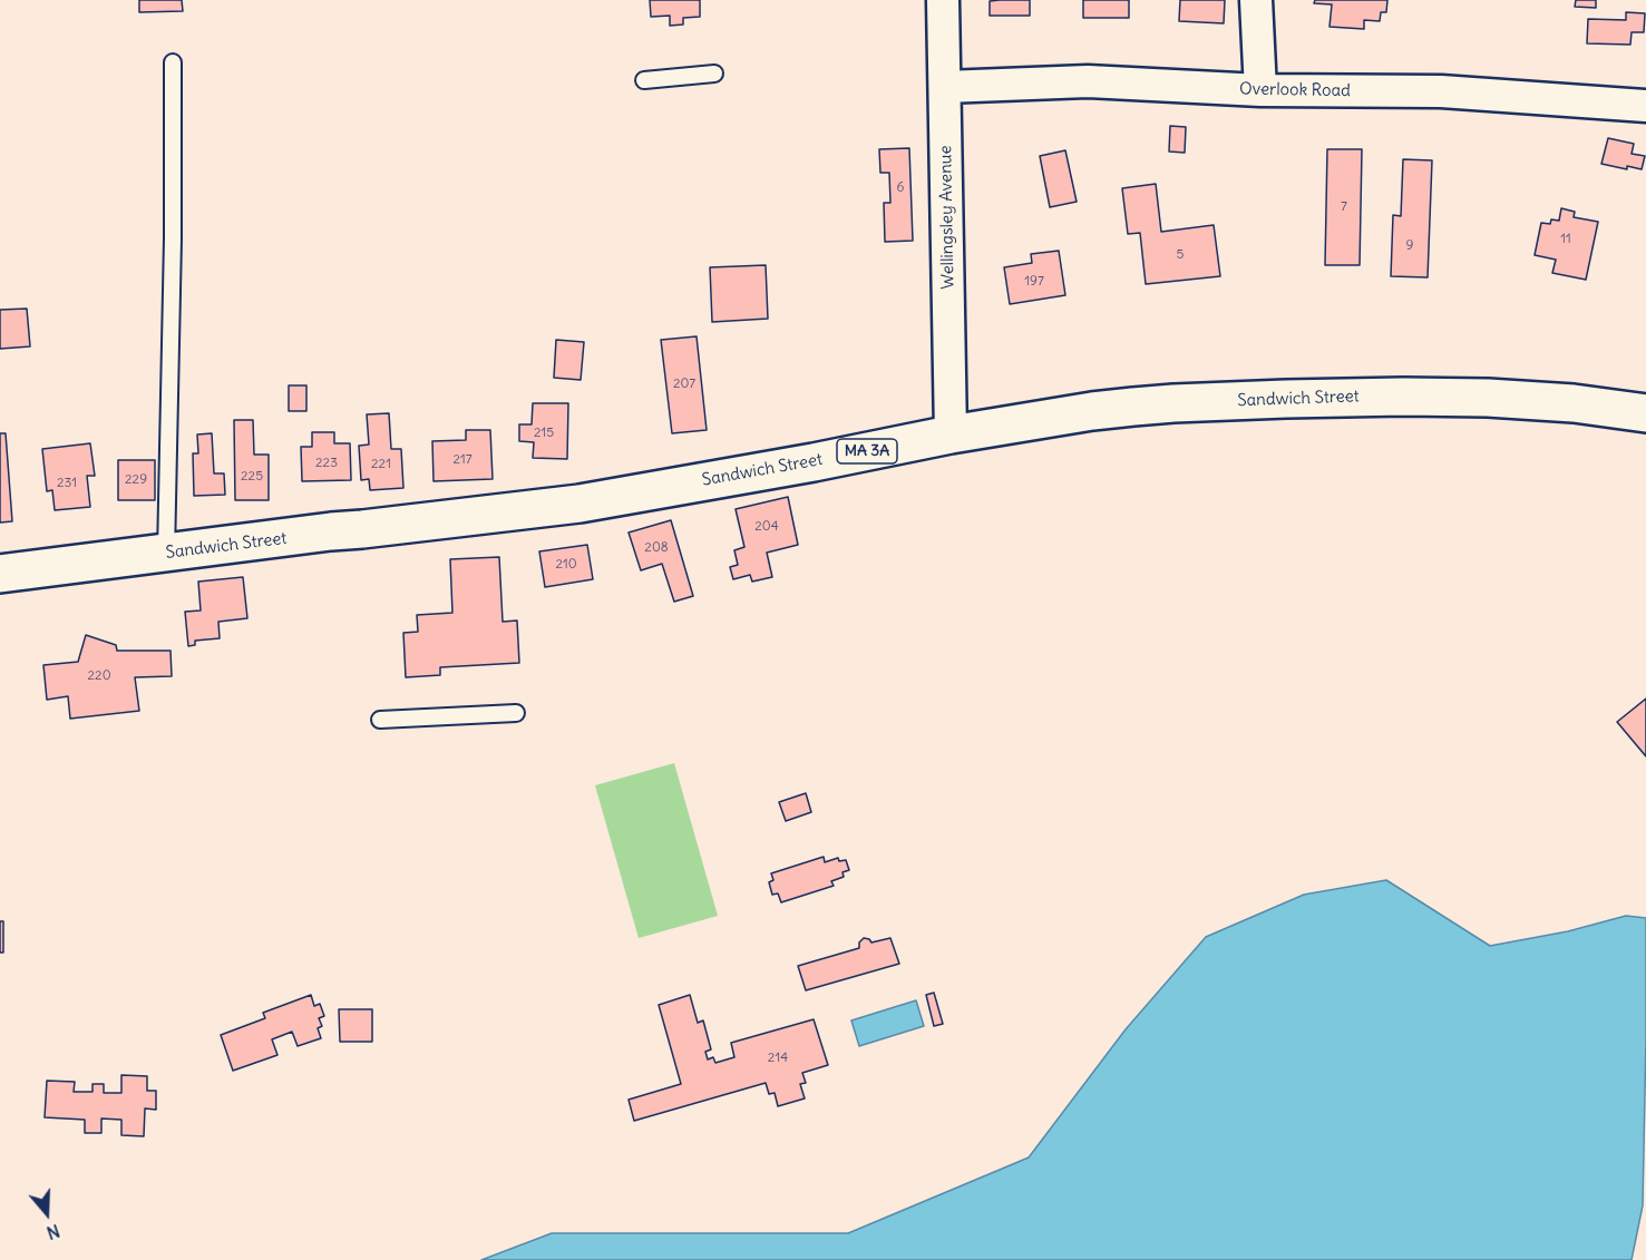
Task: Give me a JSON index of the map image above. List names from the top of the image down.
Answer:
{
  "streets": {
    "main road": ["Sandwich Street", "MA 3A"],
    "street": ["Overlook Road", "Wellingsley Avenue"]
  },
  "crossings": [
    ["Overlook Road", "Wellingsley Avenue"],
    ["Wellingsley Avenue", "Sandwich Street"]
  ],
  "house_numbers": [
    "6",
    "7",
    "11",
    "9",
    "5",
    "197",
    "207",
    "215",
    "217",
    "223",
    "221",
    "225",
    "229",
    "231",
    "204",
    "208",
    "210",
    "220",
    "214"
  ],
  "north": "bottom"
}
